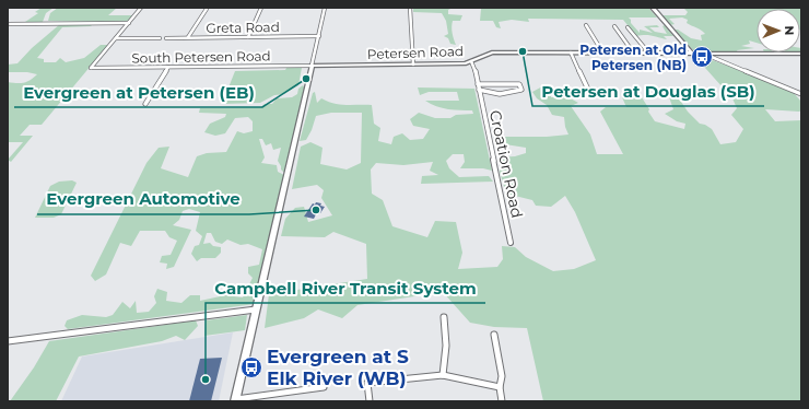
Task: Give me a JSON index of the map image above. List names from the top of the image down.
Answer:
{
  "streets": {
    "street": [
      "Greta Road",
      "Petersen Road",
      "South Petersen Road",
      "Croation Road"
    ]
  },
  "crossings": [
    ["Petersen Road", "South Petersen Road"],
    ["Petersen Road", "Croation Road"]
  ],
  "places": {
    "other": [
      "Petersen at Douglas (SB)",
      "Evergreen at Petersen (EB)",
      "Evergreen Automotive",
      "Campbell River Transit System"
    ],
    "bus stop": ["Petersen at Old Petersen (NB)", "Evergreen at S Elk River (WB)"]
  },
  "north": "right"
}
